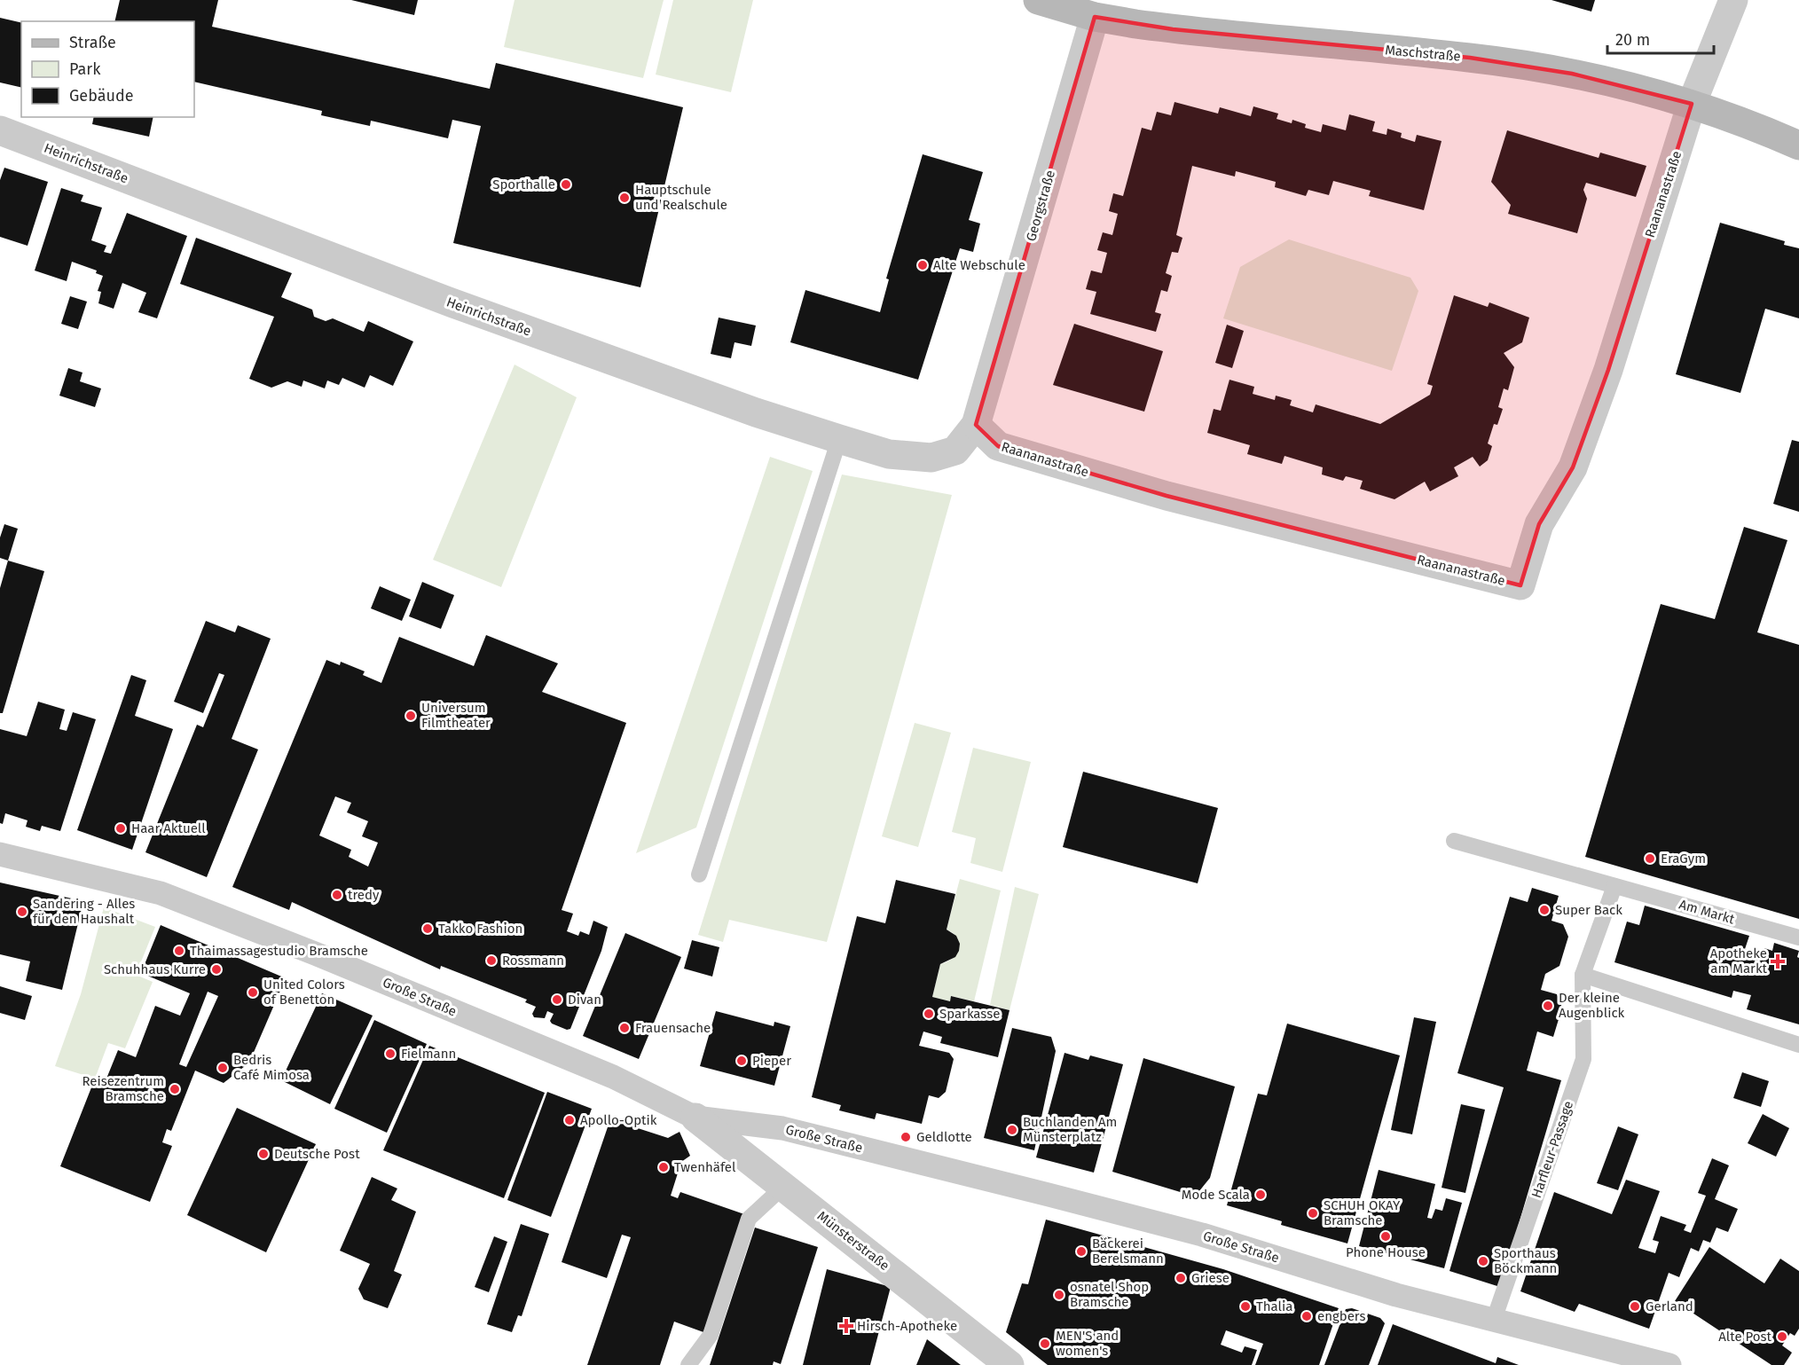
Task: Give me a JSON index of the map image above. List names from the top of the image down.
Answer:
{
  "streets": {
    "main road": ["Maschstraße"],
    "street": [
      "Heinrichstraße",
      "Raananastraße",
      "Georgstraße",
      "Große Straße",
      "Münsterstraße"
    ],
    "lane": ["Am Markt", "Harfleur-Passage"]
  },
  "crossings": [
    ["Maschstraße", "Raananastraße"],
    ["Maschstraße", "Georgstraße"],
    ["Heinrichstraße", "Raananastraße"],
    ["Heinrichstraße", "Georgstraße"],
    ["Raananastraße", "Georgstraße"],
    ["Am Markt", "Harfleur-Passage"],
    ["Große Straße", "Harfleur-Passage"],
    ["Große Straße", "Münsterstraße"]
  ],
  "places": {
    "other": [
      "Sporthalle",
      "Hauptschule und Realschule",
      "Alte Webschule",
      "Universum Filmtheater",
      "Haar Aktuell",
      "EraGym",
      "tredy",
      "Super Back",
      "Sandering - Alles für den Haushalt",
      "Takko Fashion",
      "Thaimassagestudio Bramsche",
      "Rossmann",
      "Schuhhaus Kurre",
      "United Colors of Benetton",
      "Divan",
      "Der kleine Augenblick",
      "Sparkasse",
      "Frauensache",
      "Fielmann",
      "Pieper",
      "Bedris Café Mimosa",
      "Reisezentrum Bramsche",
      "Apollo-Optik",
      "Buchlanden Am Münsterplatz",
      "Geldlotte",
      "Deutsche Post",
      "Twenhäfel",
      "Mode Scala",
      "SCHUH OKAY Bramsche",
      "Phone House",
      "Bäckerei Berelsmann",
      "Sporthaus Böckmann",
      "Griese",
      "osnatel Shop Bramsche",
      "Thalia",
      "Gerland",
      "engbers",
      "Alte Post",
      "MEN'S and women's"
    ],
    "health": ["Apotheke am Markt", "Hirsch-Apotheke"]
  },
  "legend": ["Straße", "Park", "Gebäude"],
  "scale_bar": "20 m"
}
